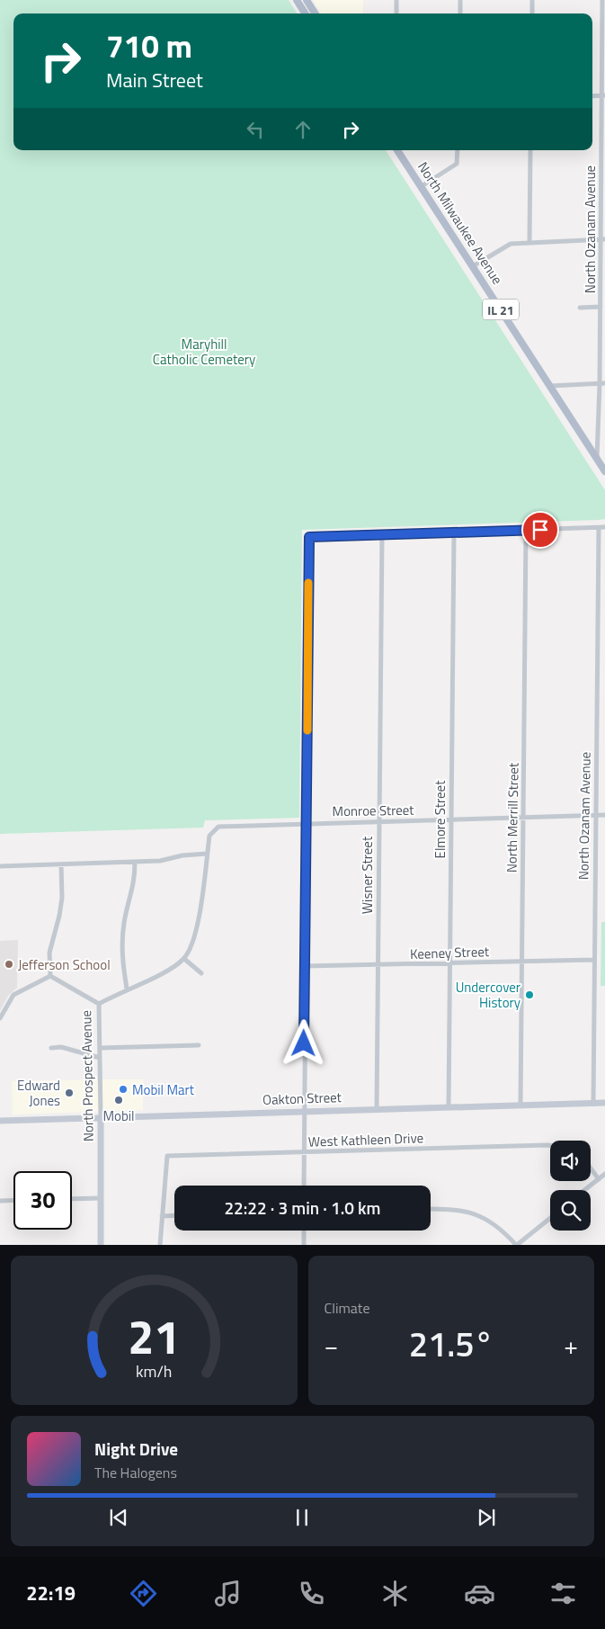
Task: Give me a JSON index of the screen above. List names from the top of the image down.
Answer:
{
  "streets": {
    "main road": [
      "North Milwaukee Avenue",
      "IL 21",
      "North Prospect Avenue",
      "Oakton Street"
    ],
    "street": [
      "North Ozanam Avenue",
      "Monroe Street",
      "North Merrill Street",
      "Elmore Street",
      "Wisner Street",
      "Keeney Street",
      "West Kathleen Drive"
    ]
  },
  "crossings": [
    ["North Milwaukee Avenue", "North Ozanam Avenue"],
    ["North Ozanam Avenue", "Monroe Street"],
    ["North Ozanam Avenue", "Keeney Street"],
    ["North Ozanam Avenue", "Oakton Street"],
    ["Monroe Street", "North Merrill Street"],
    ["Monroe Street", "Elmore Street"],
    ["Monroe Street", "Wisner Street"],
    ["North Merrill Street", "Keeney Street"],
    ["North Merrill Street", "Oakton Street"],
    ["Elmore Street", "Keeney Street"],
    ["Elmore Street", "Oakton Street"],
    ["Wisner Street", "Keeney Street"],
    ["Wisner Street", "Oakton Street"],
    ["North Prospect Avenue", "Oakton Street"]
  ],
  "parks": ["Maryhill Catholic Cemetery"],
  "places": [
    "Jefferson School",
    "Undercover History",
    "Mobil Mart",
    "Edward Jones",
    "Mobil"
  ],
  "page": {
    "turn": ["710 m", "Main Street"],
    "limit": "30",
    "trip": "22:22 · 3 min · 1.0 km",
    "tile": "Climate",
    "heat": ["−", "21.5°", "+"],
    "song": ["Night Drive", "The Halogens"],
    "tabs": "22:19",
    "gauge": ["21", "km/h"]
  }
}
